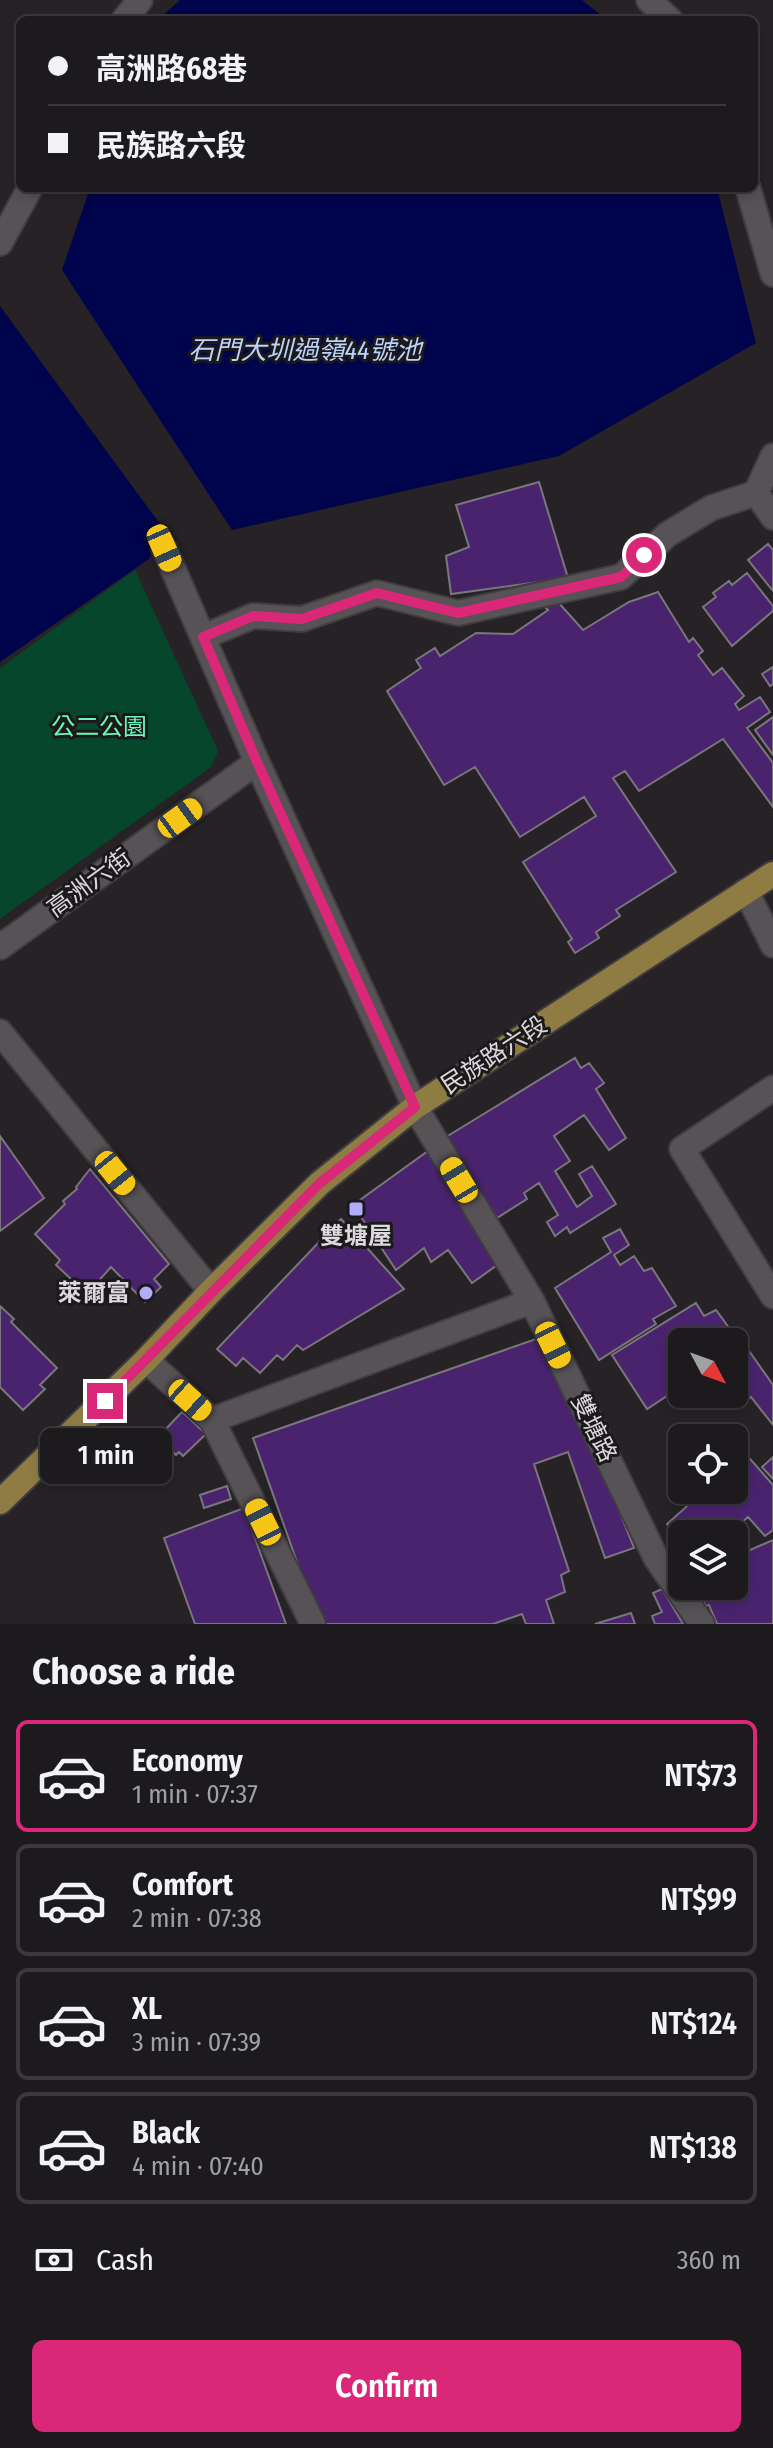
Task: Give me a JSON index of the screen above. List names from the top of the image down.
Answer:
{
  "streets": {
    "main road": ["民族路六段"],
    "street": ["高洲六街", "雙塘路"]
  },
  "crossings": [
    ["高洲六街", "雙塘路"],
    ["民族路六段", "雙塘路"]
  ],
  "water": ["石門大圳過嶺44號池"],
  "parks": ["公二公園"],
  "places": {
    "transit": ["雙塘屋"],
    "other": ["萊爾富"]
  },
  "north": "bottom right",
  "page": {
    "banner": ["高洲路68巷", "民族路六段"],
    "bubble": "1 min",
    "heading": "Choose a ride",
    "list": [
      {
        "name": "Economy",
        "note": "1 min · 07:37",
        "value": "NT$73"
      },
      {
        "name": "Comfort",
        "note": "2 min · 07:38",
        "value": "NT$99"
      },
      {
        "name": "XL",
        "note": "3 min · 07:39",
        "value": "NT$124"
      },
      {
        "name": "Black",
        "note": "4 min · 07:40",
        "value": "NT$138"
      }
    ],
    "pay": ["Cash", "360 m"],
    "buttons": "Confirm"
  }
}
